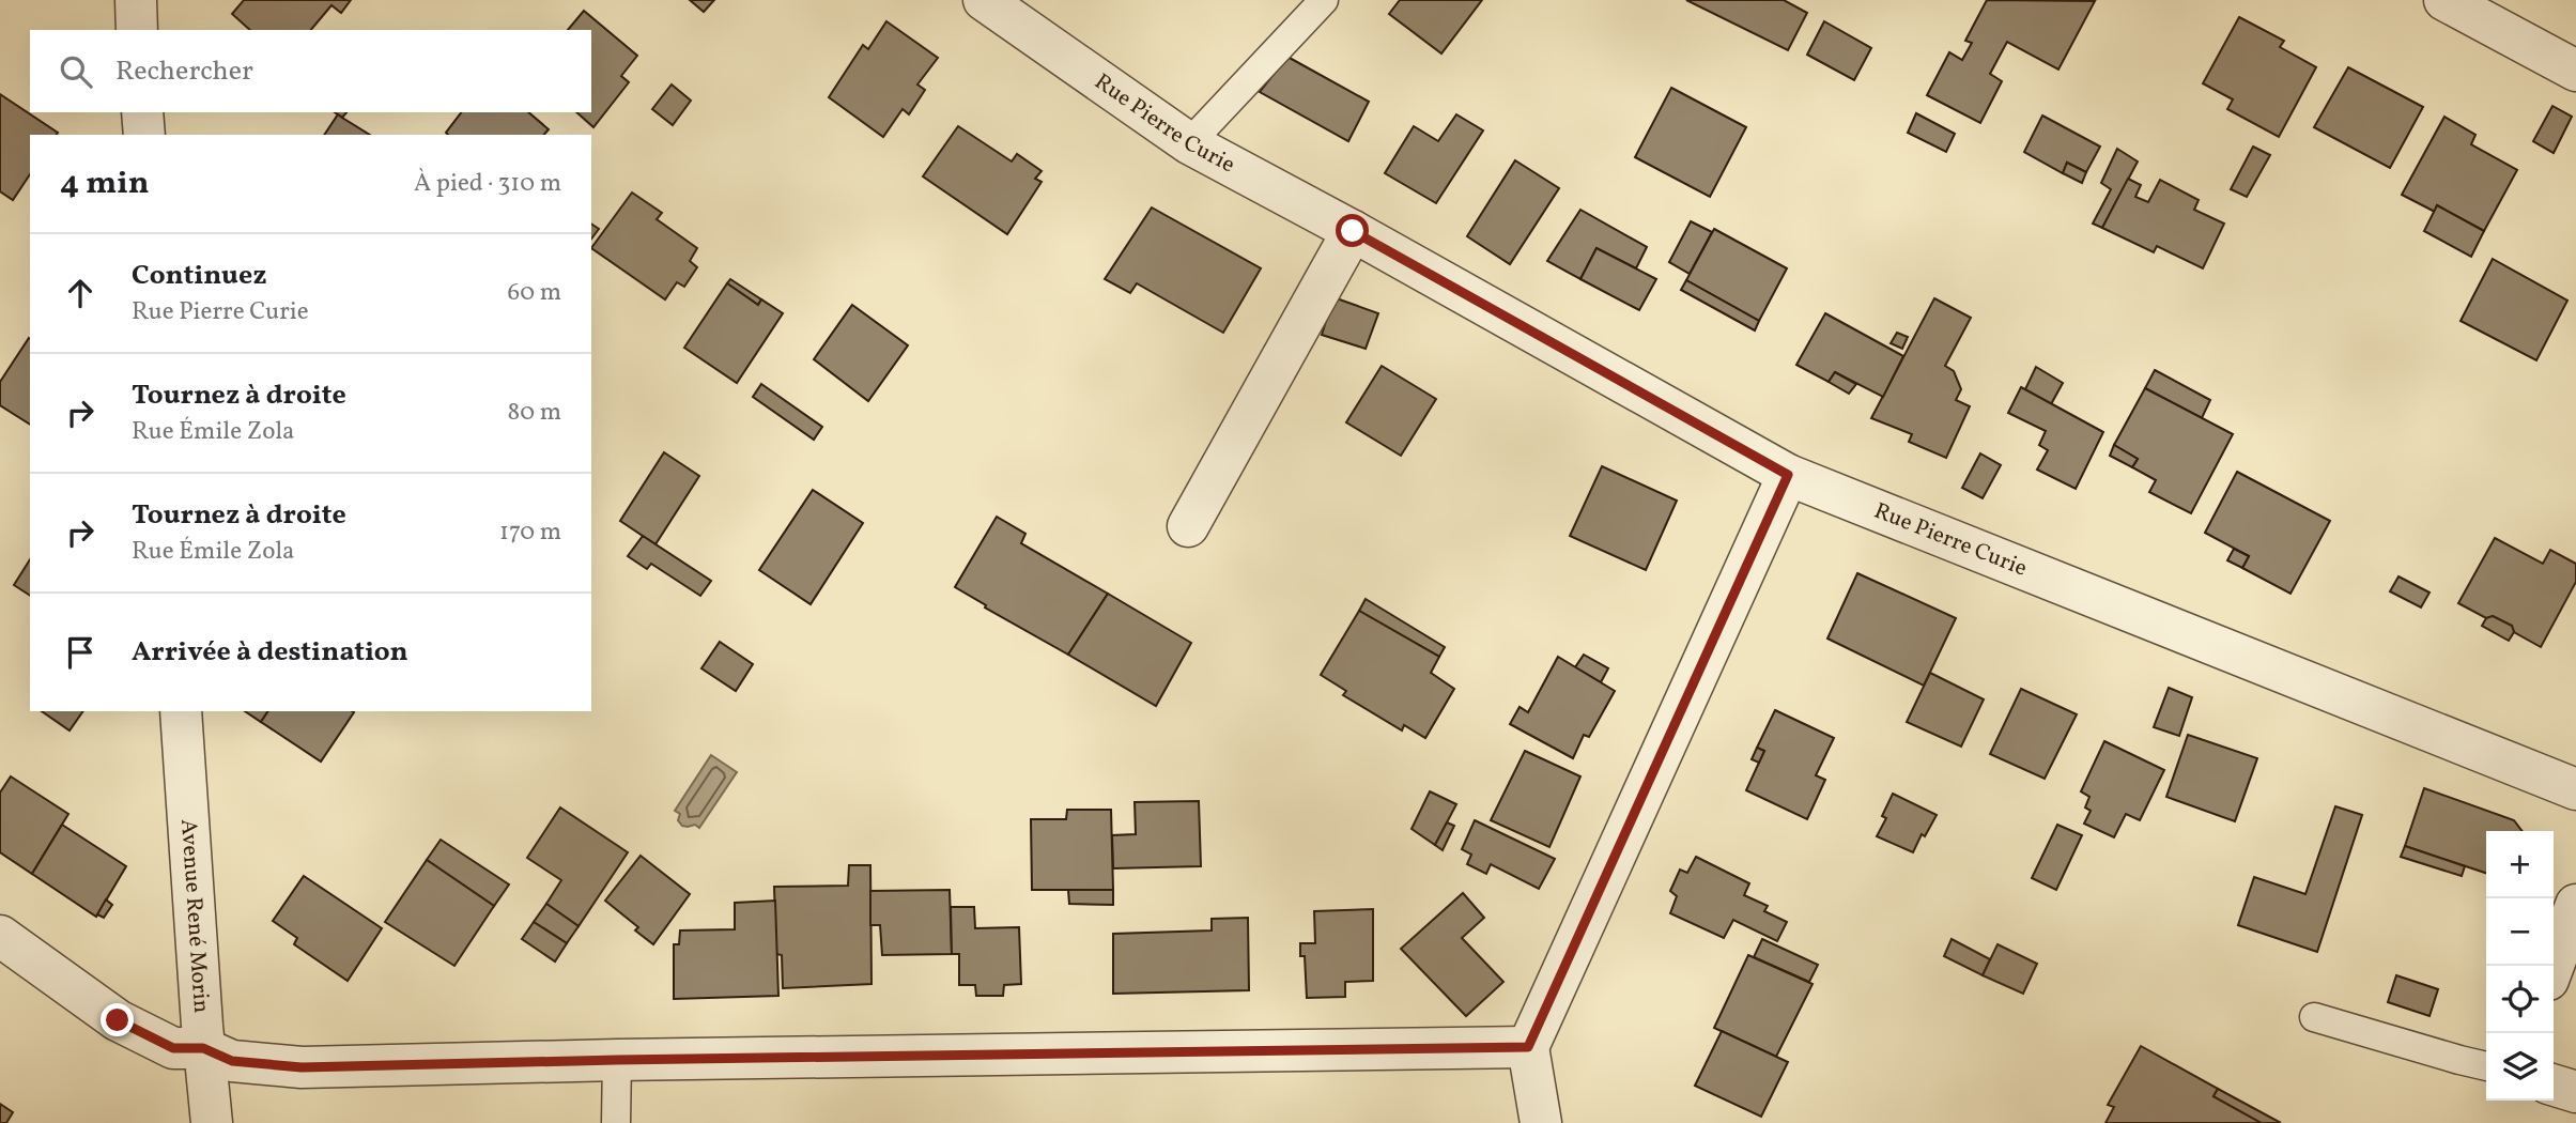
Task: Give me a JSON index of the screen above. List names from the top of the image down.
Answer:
{
  "streets": {
    "street": ["Rue Pierre Curie", "Avenue René Morin"]
  },
  "page": {
    "search": "Rechercher",
    "heading": ["4 min", "À pied · 310 m"],
    "list": [
      ["Continuez", "Rue Pierre Curie", "60 m"],
      ["Tournez à droite", "Rue Émile Zola", "80 m"],
      ["Tournez à droite", "Rue Émile Zola", "170 m"],
      "Arrivée à destination"
    ],
    "map_buttons": ["+", "−"]
  }
}
